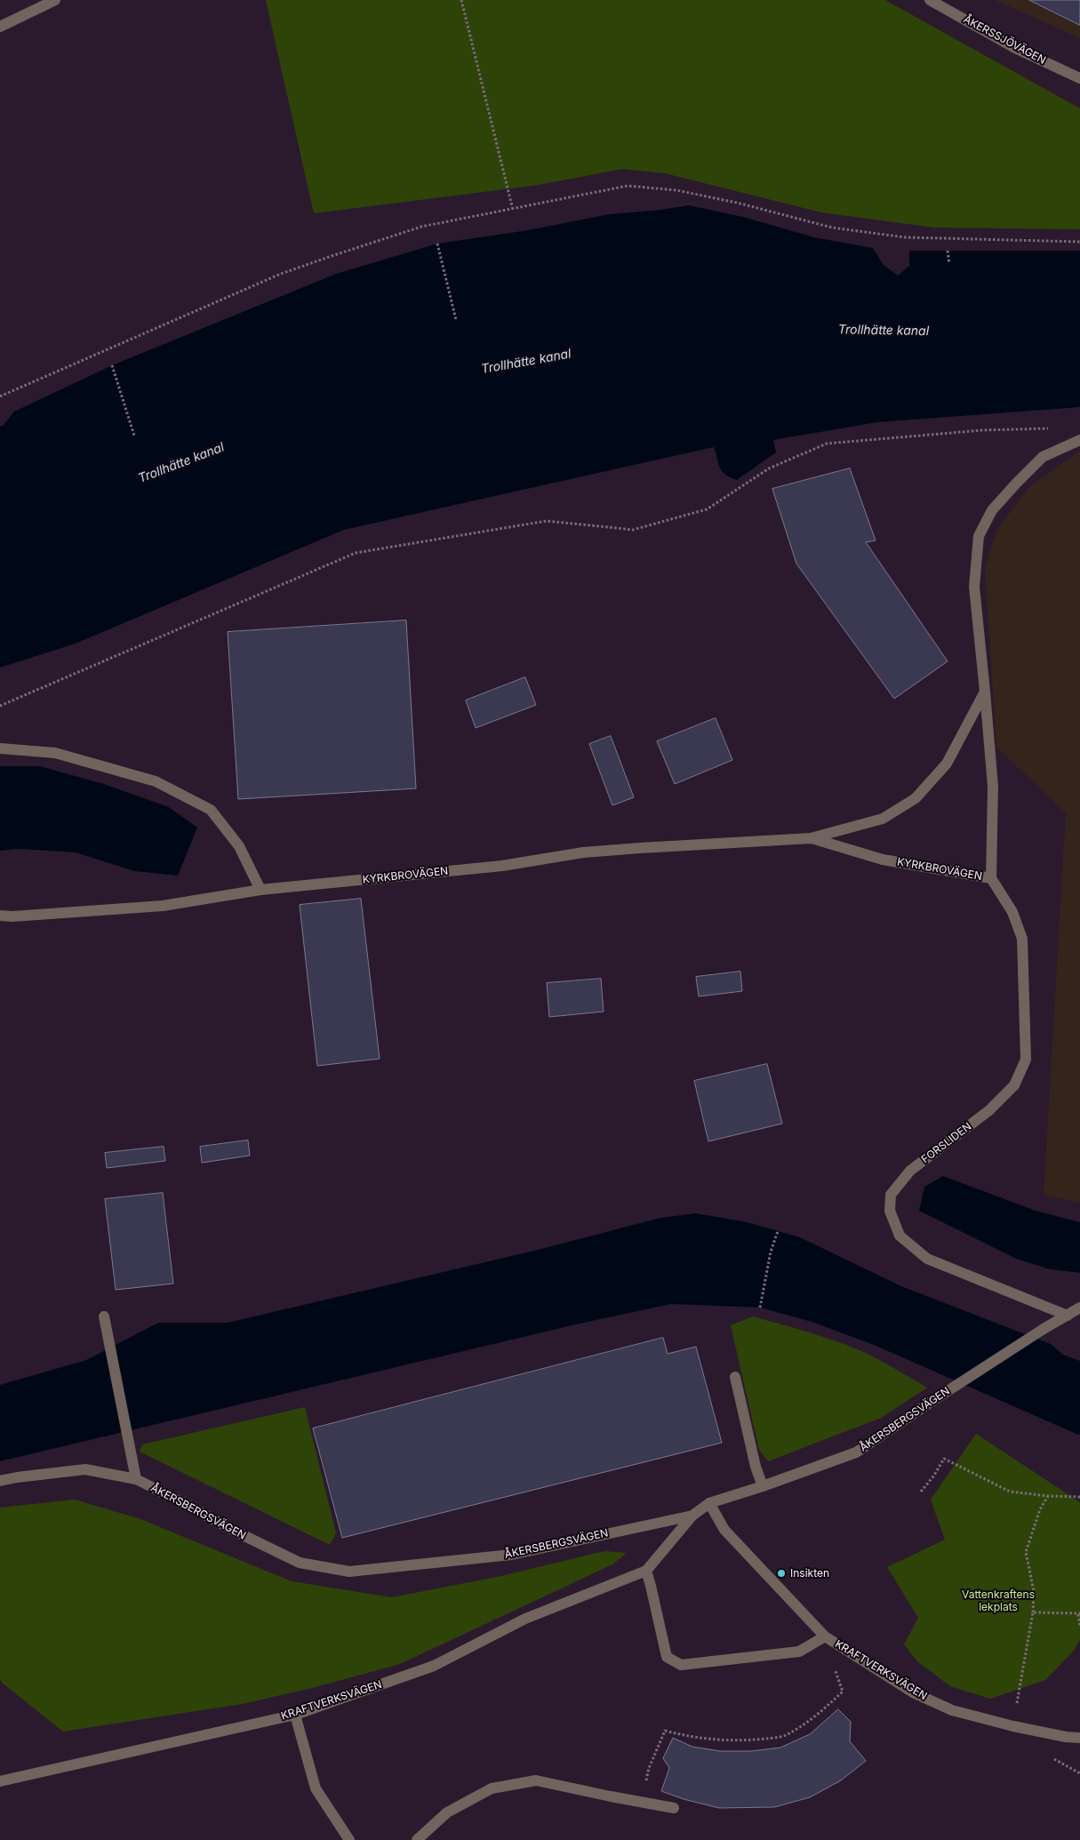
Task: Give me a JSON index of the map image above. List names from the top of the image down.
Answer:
{
  "streets": {
    "street": [
      "ÅKERSSJÖVÄGEN",
      "KYRKBROVÄGEN",
      "FORSLIDEN",
      "ÅKERSBERGSVÄGEN",
      "KRAFTVERKSVÄGEN"
    ]
  },
  "crossings": [
    ["KYRKBROVÄGEN", "FORSLIDEN"],
    ["FORSLIDEN", "ÅKERSBERGSVÄGEN"],
    ["ÅKERSBERGSVÄGEN", "KRAFTVERKSVÄGEN"]
  ],
  "water": ["Trollhätte kanal"],
  "parks": ["Vattenkraftens lekplats"],
  "places": ["Insikten"]
}
